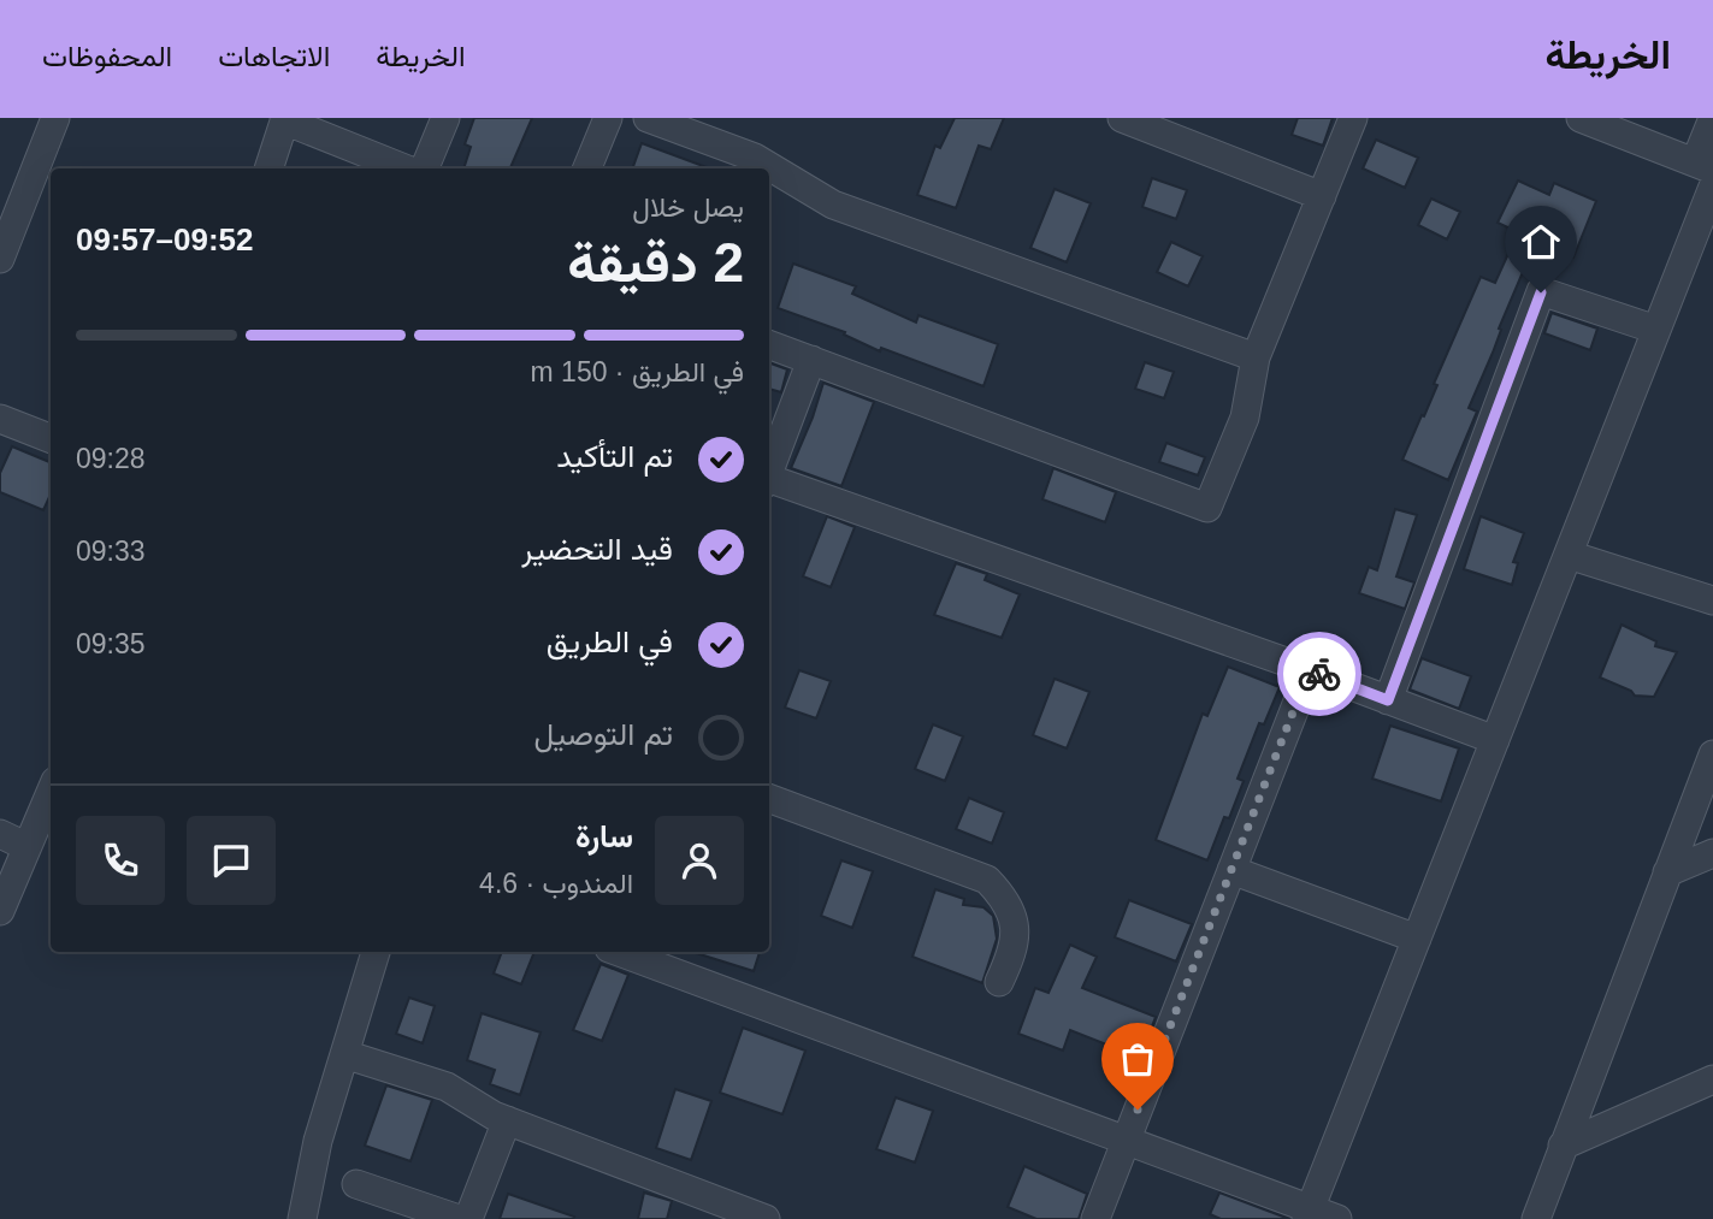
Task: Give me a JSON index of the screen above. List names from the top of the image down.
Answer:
{
  "page": {
    "header": "الخريطة",
    "nav": ["الخريطة", "الاتجاهات", "المحفوظات"],
    "heading": ["2 دقيقة", "يصل خلال", "09:52–09:57"],
    "panel": ["سارة", "المندوب · 4.6"],
    "bar": "في الطريق · 150 m",
    "list": [
      ["تم التأكيد", "09:28"],
      ["قيد التحضير", "09:33"],
      ["في الطريق", "09:35"],
      "تم التوصيل"
    ]
  }
}
